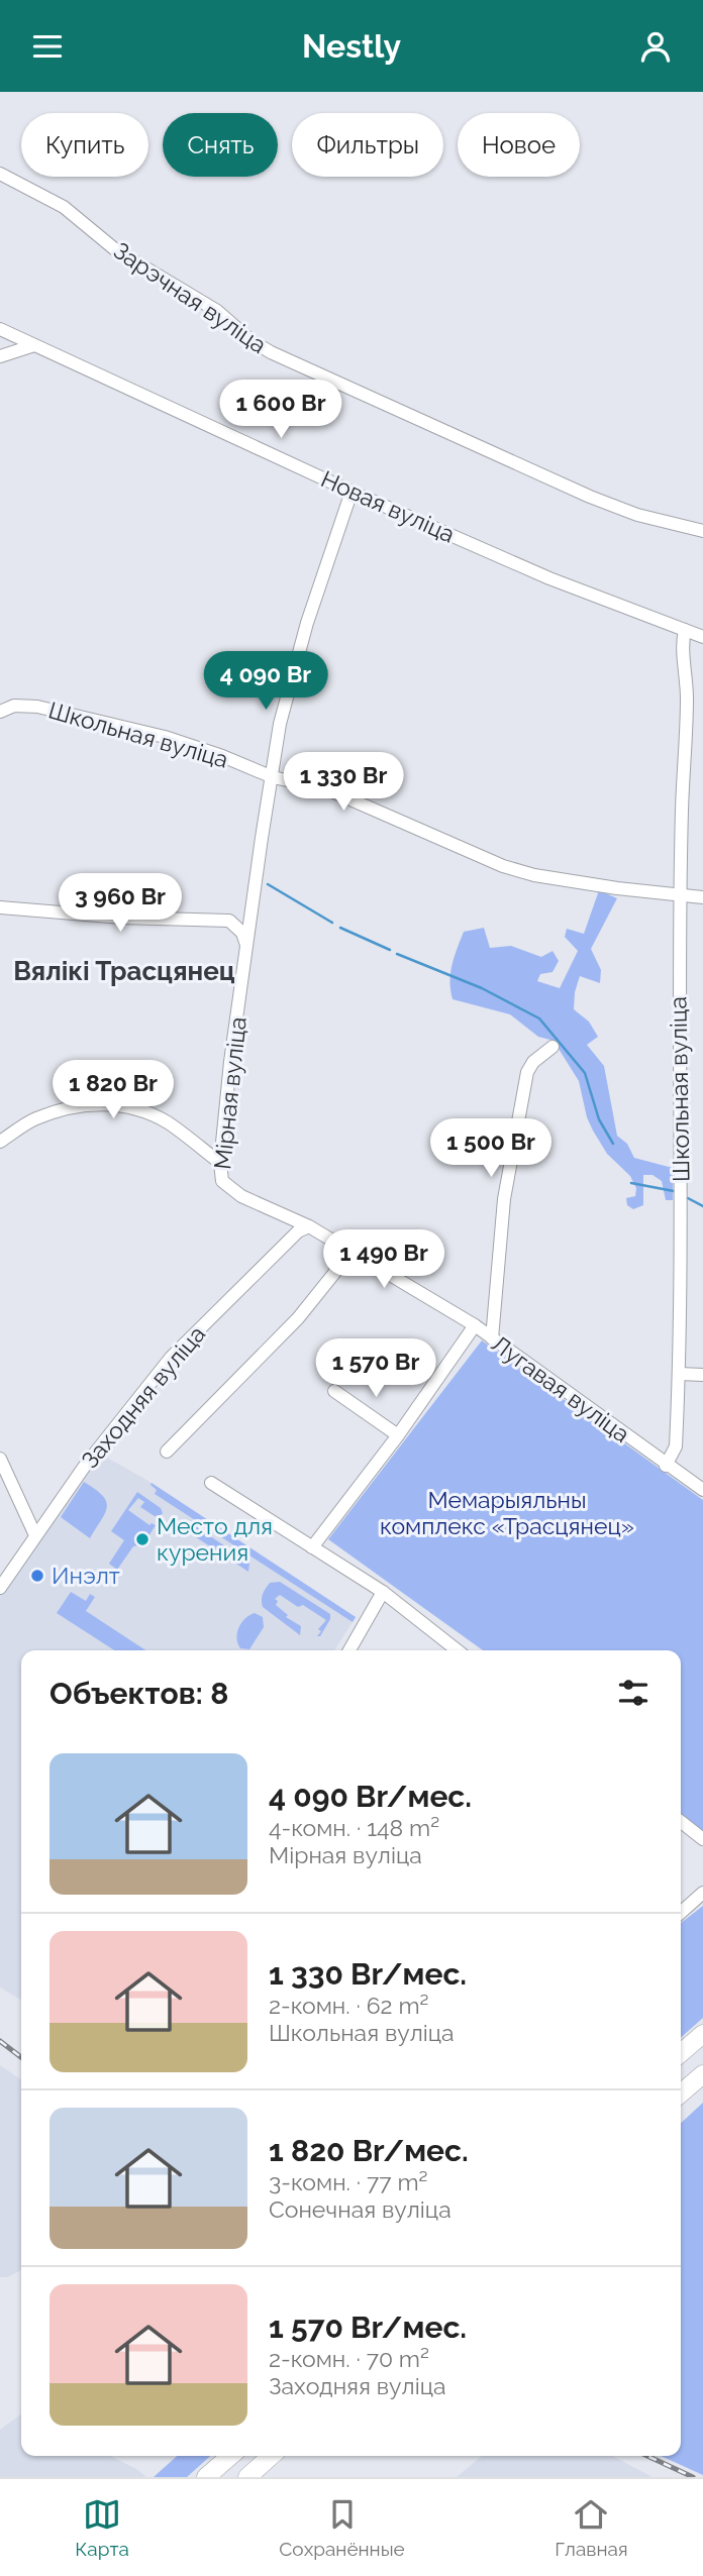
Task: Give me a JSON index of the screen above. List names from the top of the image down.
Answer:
{
  "streets": {
    "street": [
      "Зарэчная вуліца",
      "Новая вуліца",
      "Школьная вуліца",
      "Мірная вуліца",
      "Лугавая вуліца",
      "Заходняя вуліца"
    ]
  },
  "crossings": [
    ["Новая вуліца", "Мірная вуліца"],
    ["Школьная вуліца", "Мірная вуліца"],
    ["Мірная вуліца", "Лугавая вуліца"],
    ["Мірная вуліца", "Заходняя вуліца"],
    ["Лугавая вуліца", "Заходняя вуліца"]
  ],
  "districts": ["Вялікі Трасцянец"],
  "parks": ["Мемарыяльны комплекс «Трасцянец»"],
  "places": ["Место для курения", "Инэлт"],
  "page": {
    "header": "Nestly",
    "chip": [
      "Купить",
      "Снять",
      "Фильтры",
      "Новое"
    ],
    "price": [
      "1 600 Br",
      "4 090 Br",
      "1 330 Br",
      "3 960 Br",
      "1 820 Br",
      "1 500 Br",
      "1 490 Br",
      "1 570 Br"
    ],
    "heading": "Объектов: 8",
    "list": [
      {
        "name": "4 090 Br/мес.",
        "note": "4-комн. · 148 m² · Мірная вуліца"
      },
      {
        "name": "1 330 Br/мес.",
        "note": "2-комн. · 62 m² · Школьная вуліца"
      },
      {
        "name": "1 820 Br/мес.",
        "note": "3-комн. · 77 m² · Сонечная вуліца"
      },
      {
        "name": "1 570 Br/мес.",
        "note": "2-комн. · 70 m² · Заходняя вуліца"
      }
    ],
    "tabs": ["Карта", "Сохранённые", "Главная"]
  }
}
